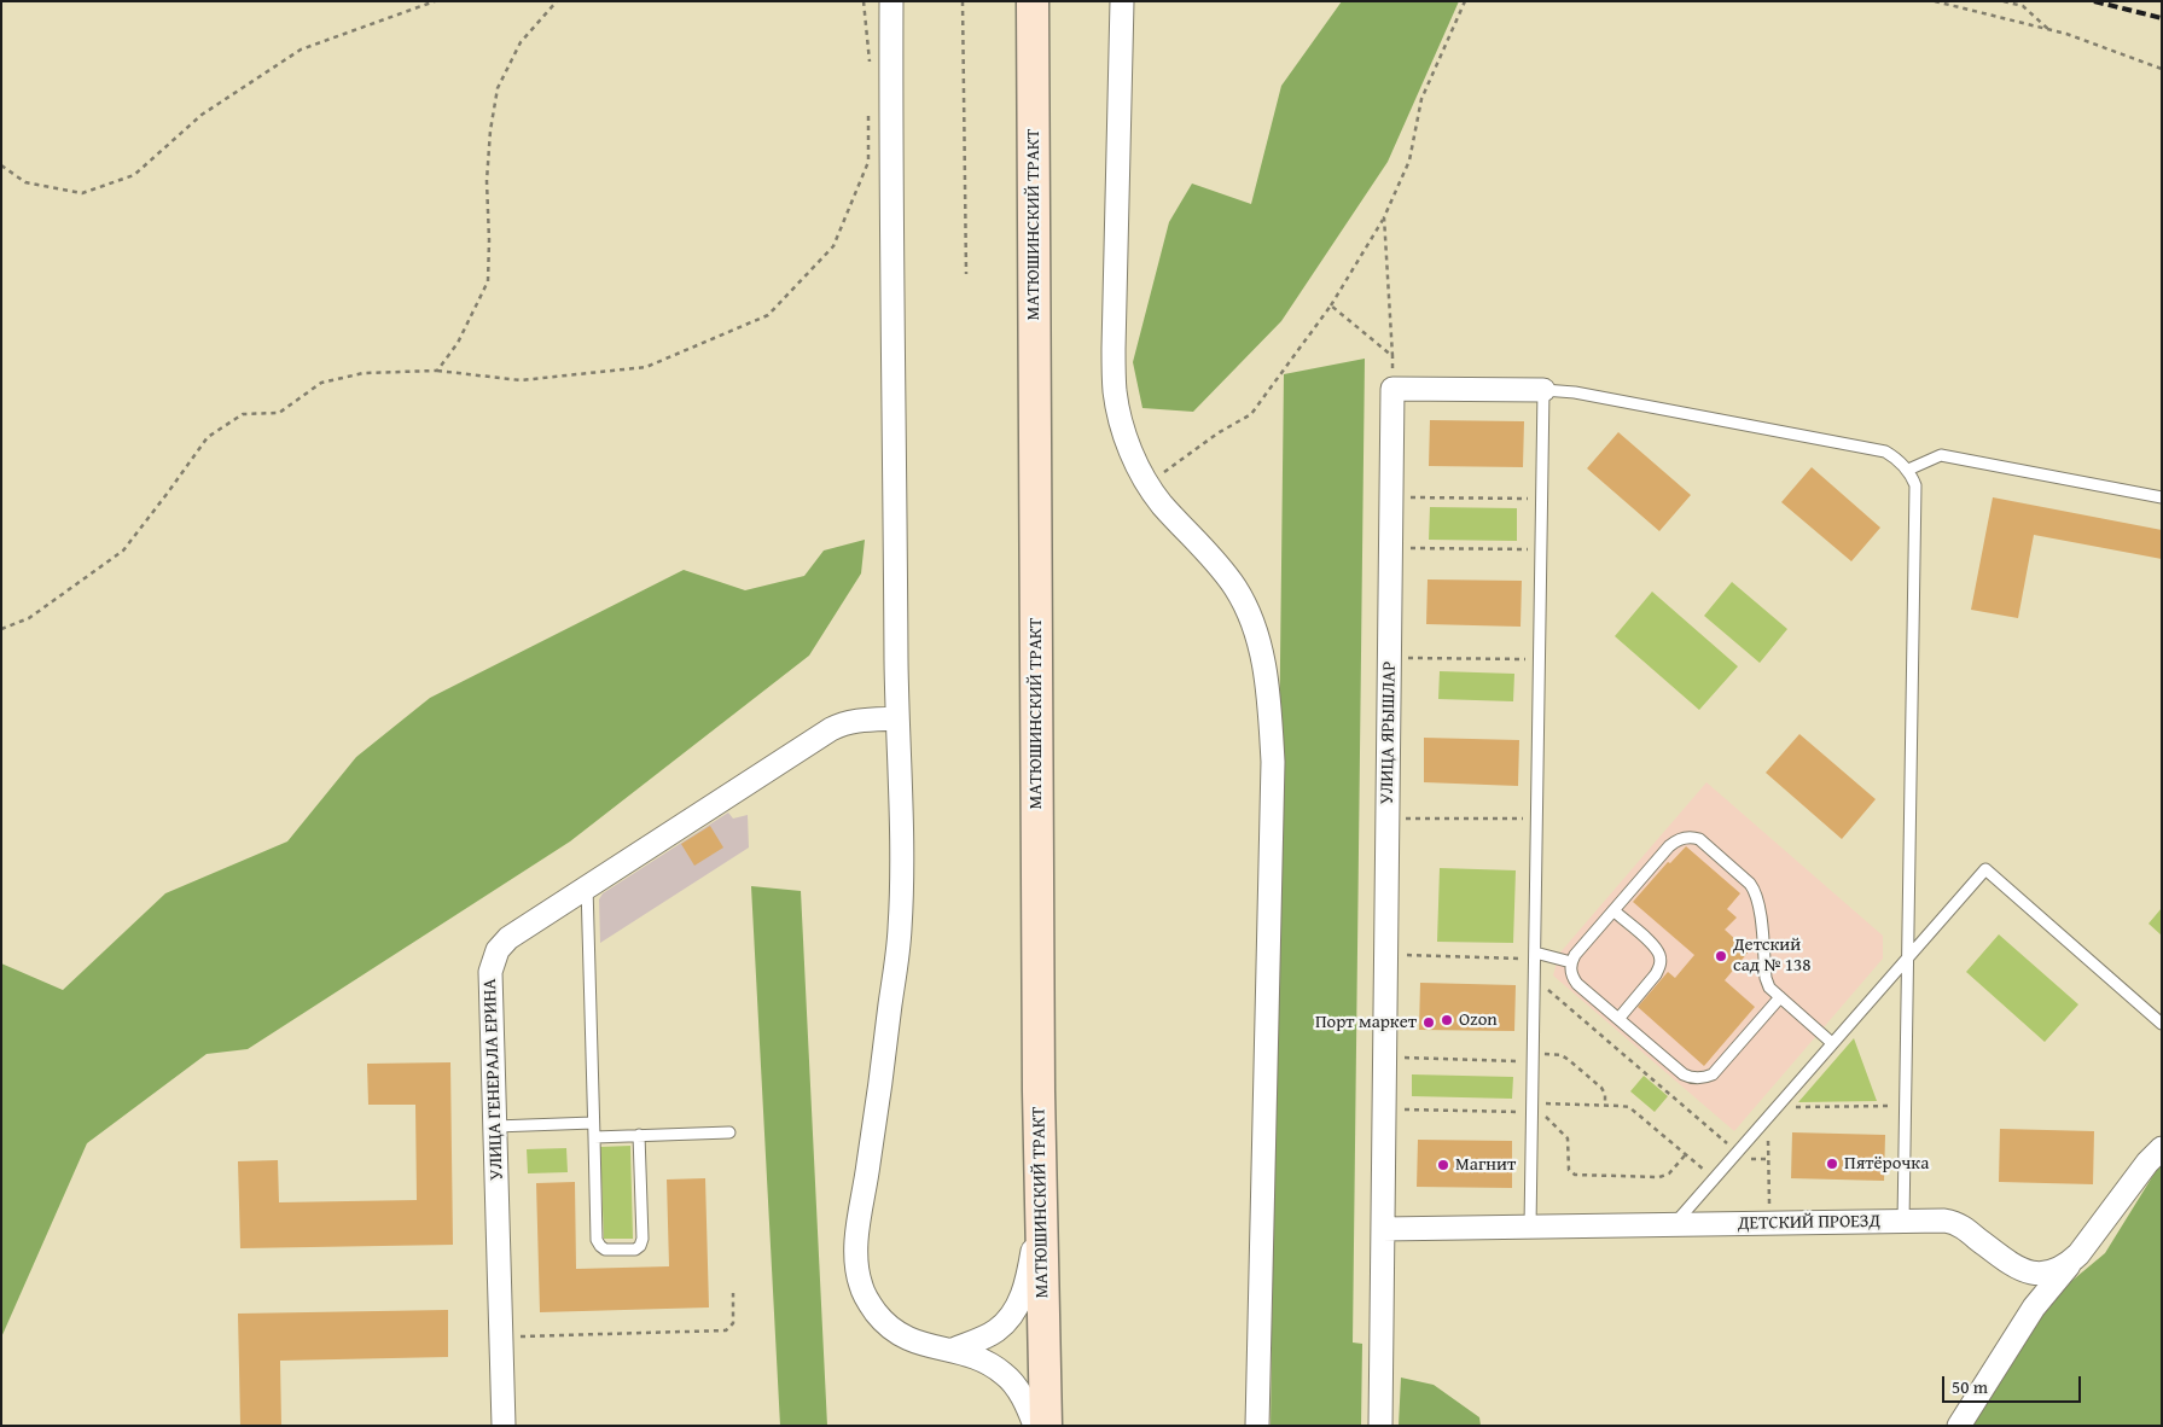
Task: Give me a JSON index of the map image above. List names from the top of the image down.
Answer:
{
  "streets": {
    "main road": ["МАТЮШИНСКИЙ ТРАКТ"],
    "street": ["УЛИЦА ЯРЫШЛАР", "УЛИЦА ГЕНЕРАЛА ЕРИНА", "ДЕТСКИЙ ПРОЕЗД"]
  },
  "crossings": [
    ["УЛИЦА ЯРЫШЛАР", "ДЕТСКИЙ ПРОЕЗД"]
  ],
  "places": [
    "Детский сад № 138",
    "Ozon",
    "Порт маркет",
    "Пятёрочка",
    "Магнит"
  ],
  "scale_bar": "50 m"
}
